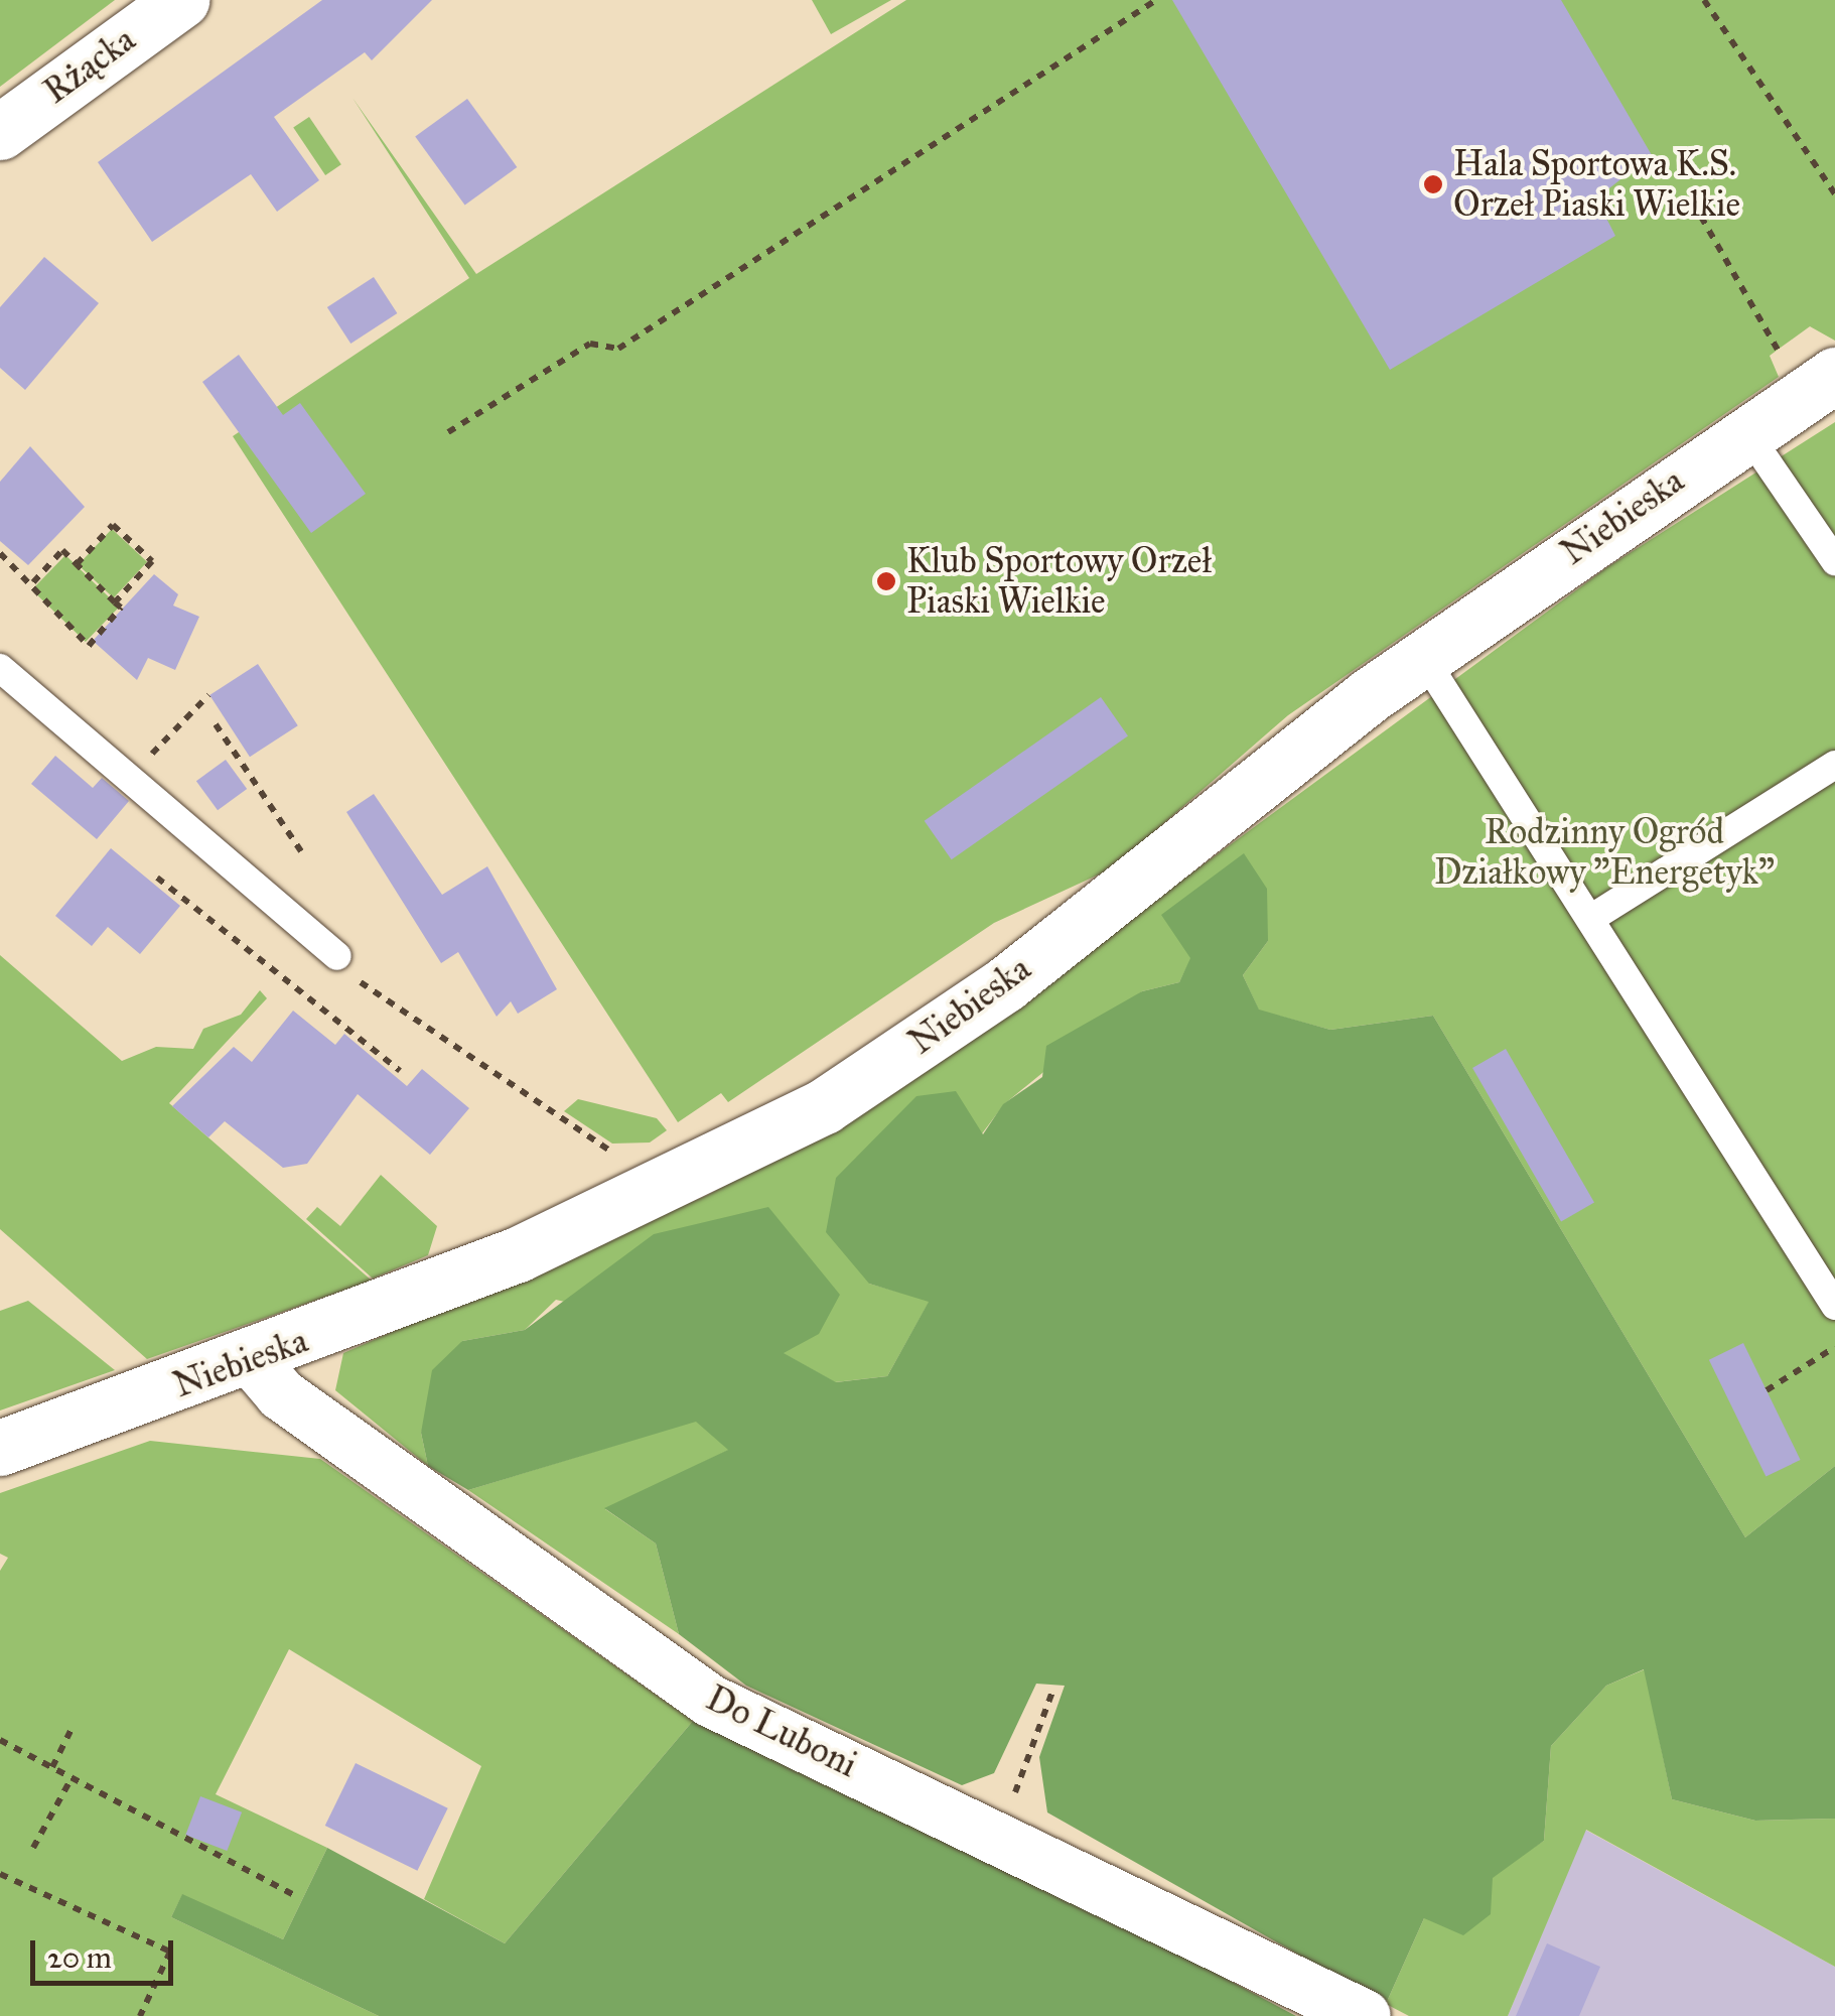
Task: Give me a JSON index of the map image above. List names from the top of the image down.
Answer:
{
  "streets": {
    "street": ["Rżącka", "Niebieska", "Do Luboni"]
  },
  "crossings": [
    ["Niebieska", "Do Luboni"]
  ],
  "parks": ["Rodzinny Ogród Działkowy \"Energetyk\""],
  "places": ["Hala Sportowa K.S. Orzeł Piaski Wielkie", "Klub Sportowy Orzeł Piaski Wielkie"],
  "scale_bar": "20 m"
}
